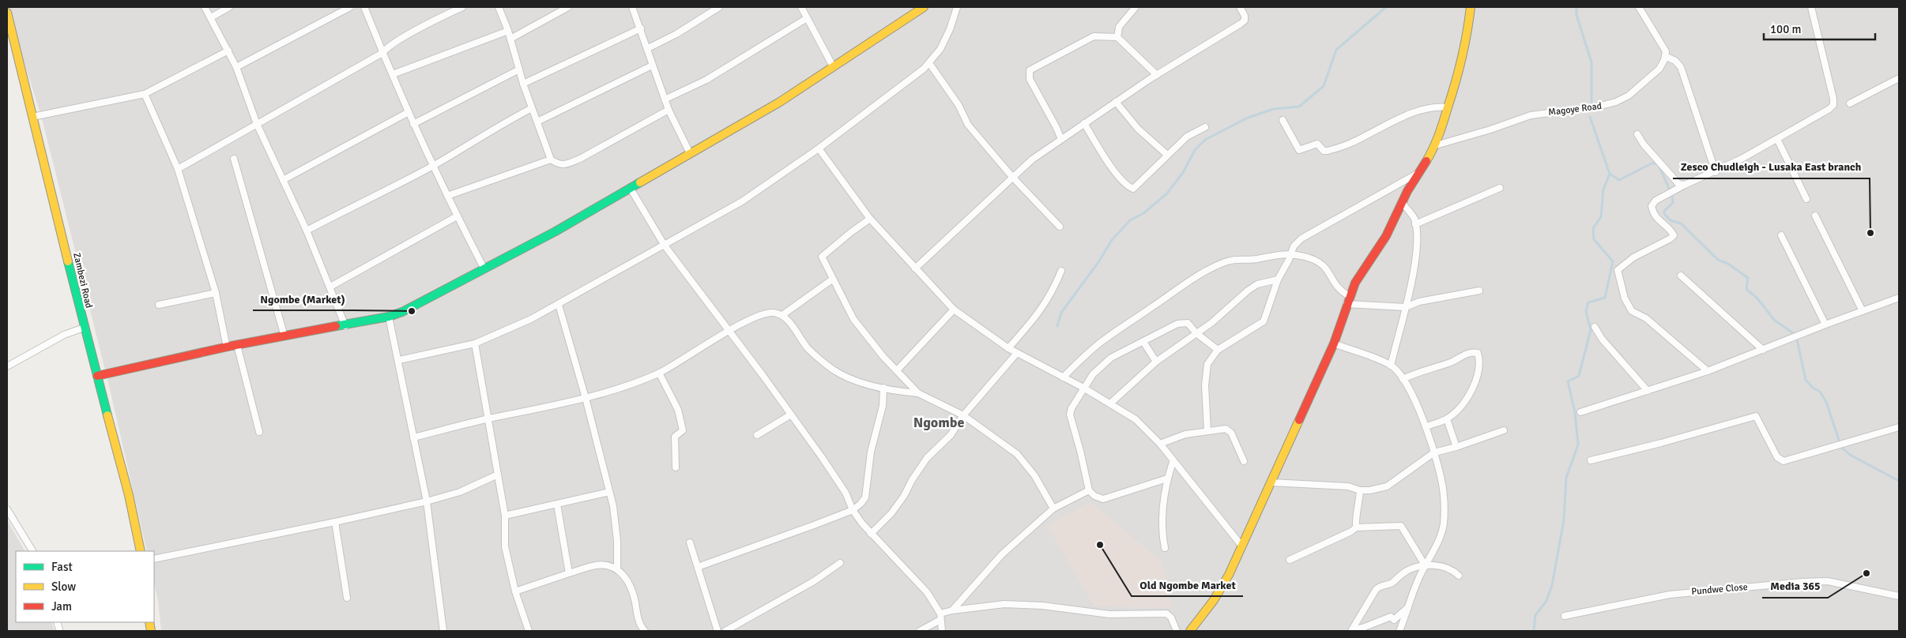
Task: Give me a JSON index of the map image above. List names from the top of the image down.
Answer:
{
  "streets": {
    "street": ["Magoye Road", "Zambezi Road", "Pundwe Close"]
  },
  "districts": ["Ngombe"],
  "places": [
    "Zesco Chudleigh - Lusaka East branch",
    "Ngombe (Market)",
    "Old Ngombe Market",
    "Media 365"
  ],
  "legend": ["Fast", "Slow", "Jam"],
  "scale_bar": "100 m"
}
